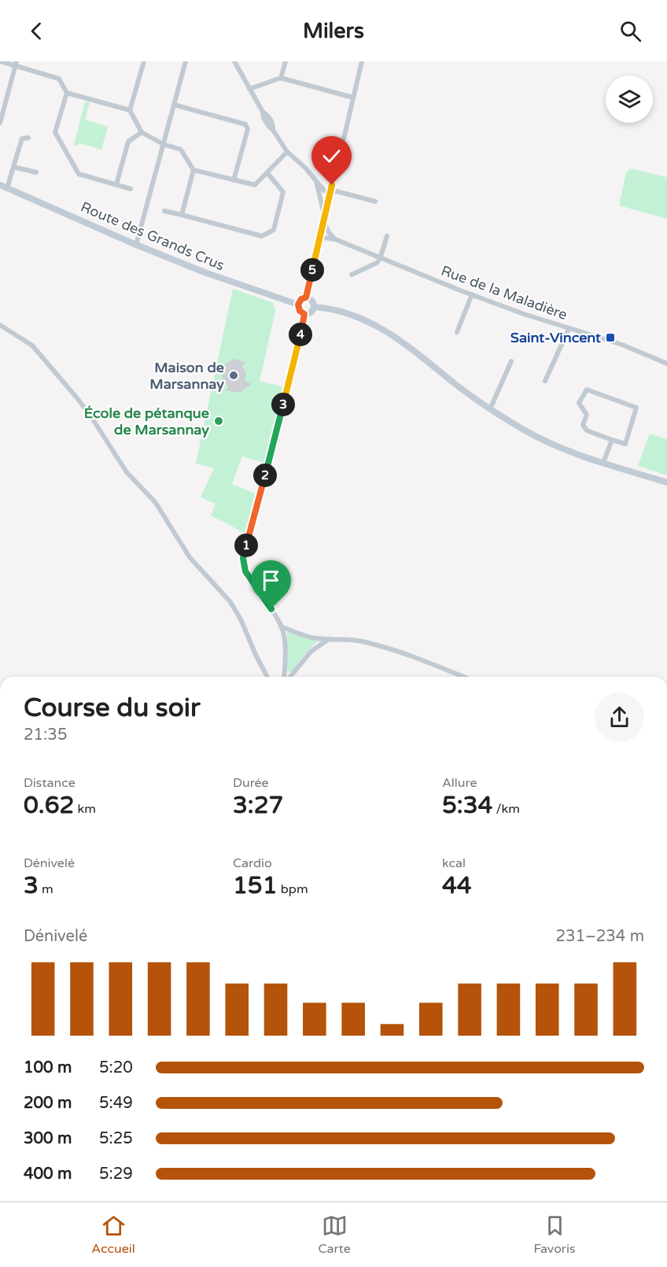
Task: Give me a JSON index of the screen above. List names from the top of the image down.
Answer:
{
  "streets": {
    "street": ["Route des Grands Crus", "Rue de la Maladière"]
  },
  "places": {
    "transit": ["Saint-Vincent"],
    "other": ["Maison de Marsannay", "École de pétanque de Marsannay"]
  },
  "page": {
    "header": "Milers",
    "pins": [
      "5",
      "4",
      "3",
      "2",
      "1"
    ],
    "heading": ["Course du soir", "21:35"],
    "stats": [
      ["Distance", "0.62 km"],
      ["Durée", "3:27"],
      ["Allure", "5:34 /km"],
      ["Dénivelé", "3 m"],
      ["Cardio", "151 bpm"],
      ["kcal", "44"]
    ],
    "chart": ["Dénivelé", "231–234 m"],
    "list": [
      {
        "name": "100 m",
        "note": "5:20"
      },
      {
        "name": "200 m",
        "note": "5:49"
      },
      {
        "name": "300 m",
        "note": "5:25"
      },
      {
        "name": "400 m",
        "note": "5:29"
      }
    ],
    "tabs": ["Accueil", "Carte", "Favoris"]
  }
}
